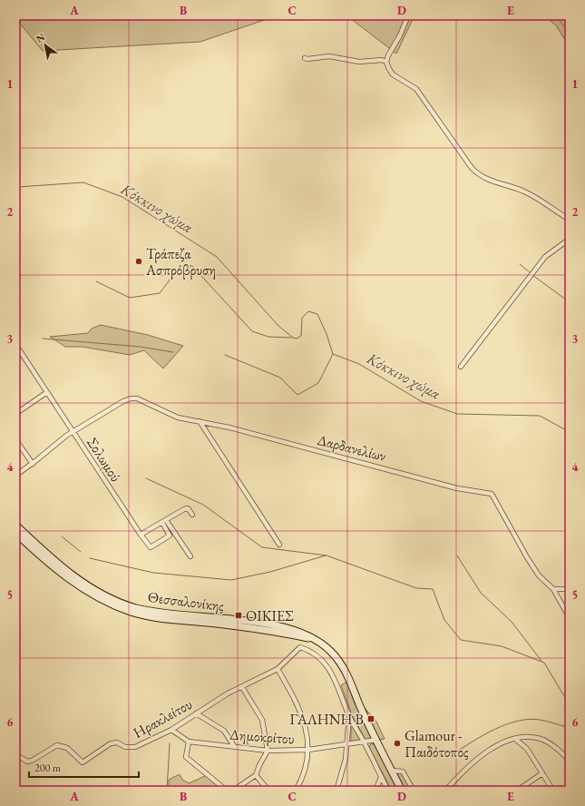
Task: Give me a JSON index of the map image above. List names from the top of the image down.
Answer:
{
  "streets": {
    "main road": ["Θεσσαλονίκης"],
    "street": [
      "Δαρδανελίων",
      "Σολωμού",
      "Ηρακλείτου",
      "Δημοκρίτου"
    ]
  },
  "crossings": [
    ["Δαρδανελίων", "Σολωμού"],
    ["Θεσσαλονίκης", "Δημοκρίτου"],
    ["Ηρακλείτου", "Δημοκρίτου"]
  ],
  "water": ["Κόκκινο χώμα"],
  "places": {
    "other": ["Τράπεζα Ασπρόβρυση", "Glamour - Παιδότοπος"],
    "transit": ["ΟΙΚΙΕΣ", "ΓΑΛΗΝΗ Β"]
  },
  "scale_bar": "200 m",
  "north": "top left",
  "grid": {
    "columns": [
      "A",
      "B",
      "C",
      "D",
      "E"
    ],
    "rows": [
      "1",
      "2",
      "3",
      "4",
      "5",
      "6"
    ]
  }
}
